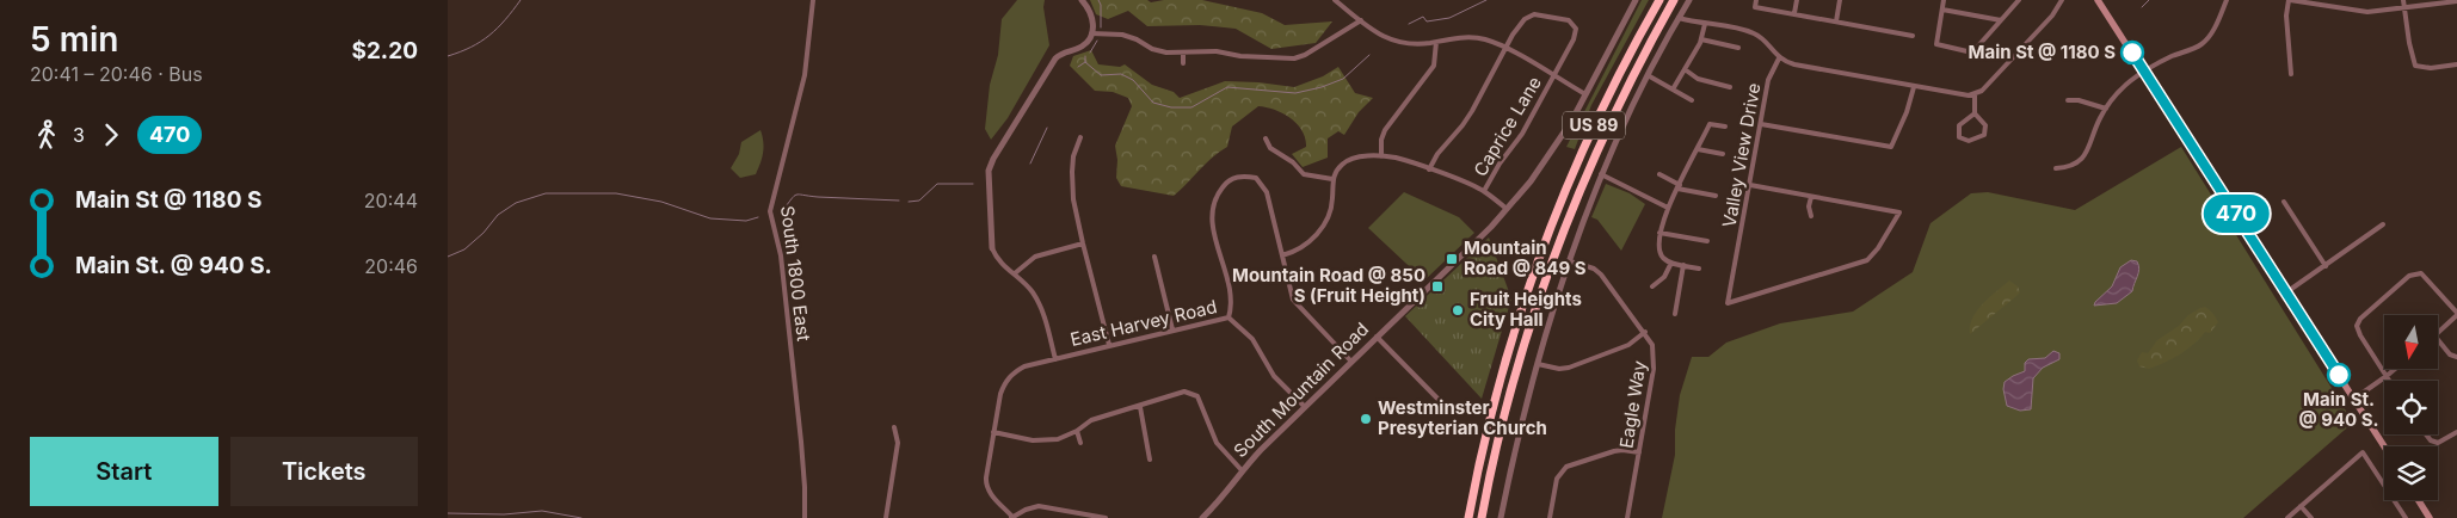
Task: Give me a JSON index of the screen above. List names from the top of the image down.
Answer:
{
  "streets": {
    "highway": ["US 89"],
    "street": [
      "Caprice Lane",
      "Valley View Drive",
      "South 1800 East",
      "East Harvey Road",
      "South Mountain Road",
      "Eagle Way"
    ]
  },
  "crossings": [
    ["East Harvey Road", "South Mountain Road"]
  ],
  "places": {
    "other": [
      "Main St @ 1180 S",
      "Fruit Heights City Hall",
      "Main St. @ 940 S.",
      "Westminster Presyterian Church"
    ],
    "transit": ["Mountain Road @ 849 S", "Mountain Road @ 850 S (Fruit Height)"]
  },
  "lines": ["bus line 470"],
  "north": "bottom",
  "page": {
    "heading": ["5 min", "20:41 – 20:46 · Bus", "$2.20"],
    "on_map": "470",
    "legs": ["3", "470"],
    "list": [
      {
        "name": "Main St @ 1180 S",
        "value": "20:44"
      },
      {
        "name": "Main St. @ 940 S.",
        "value": "20:46"
      }
    ],
    "buttons": ["Start", "Tickets"]
  }
}
